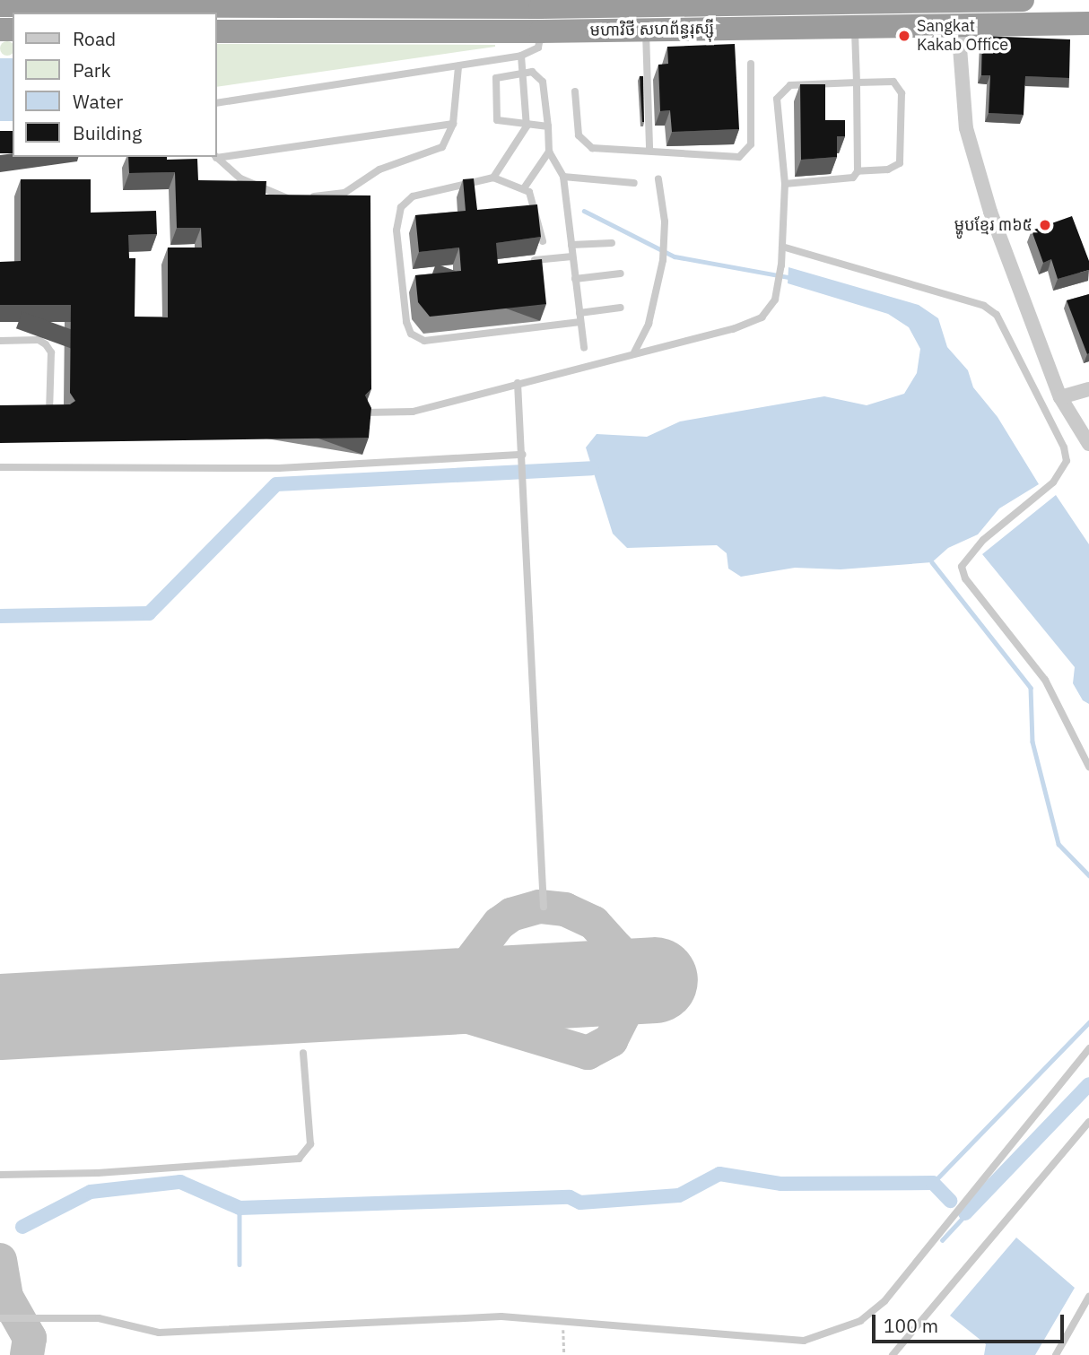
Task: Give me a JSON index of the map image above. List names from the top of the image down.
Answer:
{
  "streets": {
    "highway": ["មហាវិថី សហព័ន្ធរុស្ស៊ី"]
  },
  "places": ["Sangkat Kakab Office", "ម្ហូបខ្មែរ ៣៦៥"],
  "legend": [
    "Road",
    "Park",
    "Water",
    "Building"
  ],
  "scale_bar": "100 m"
}
